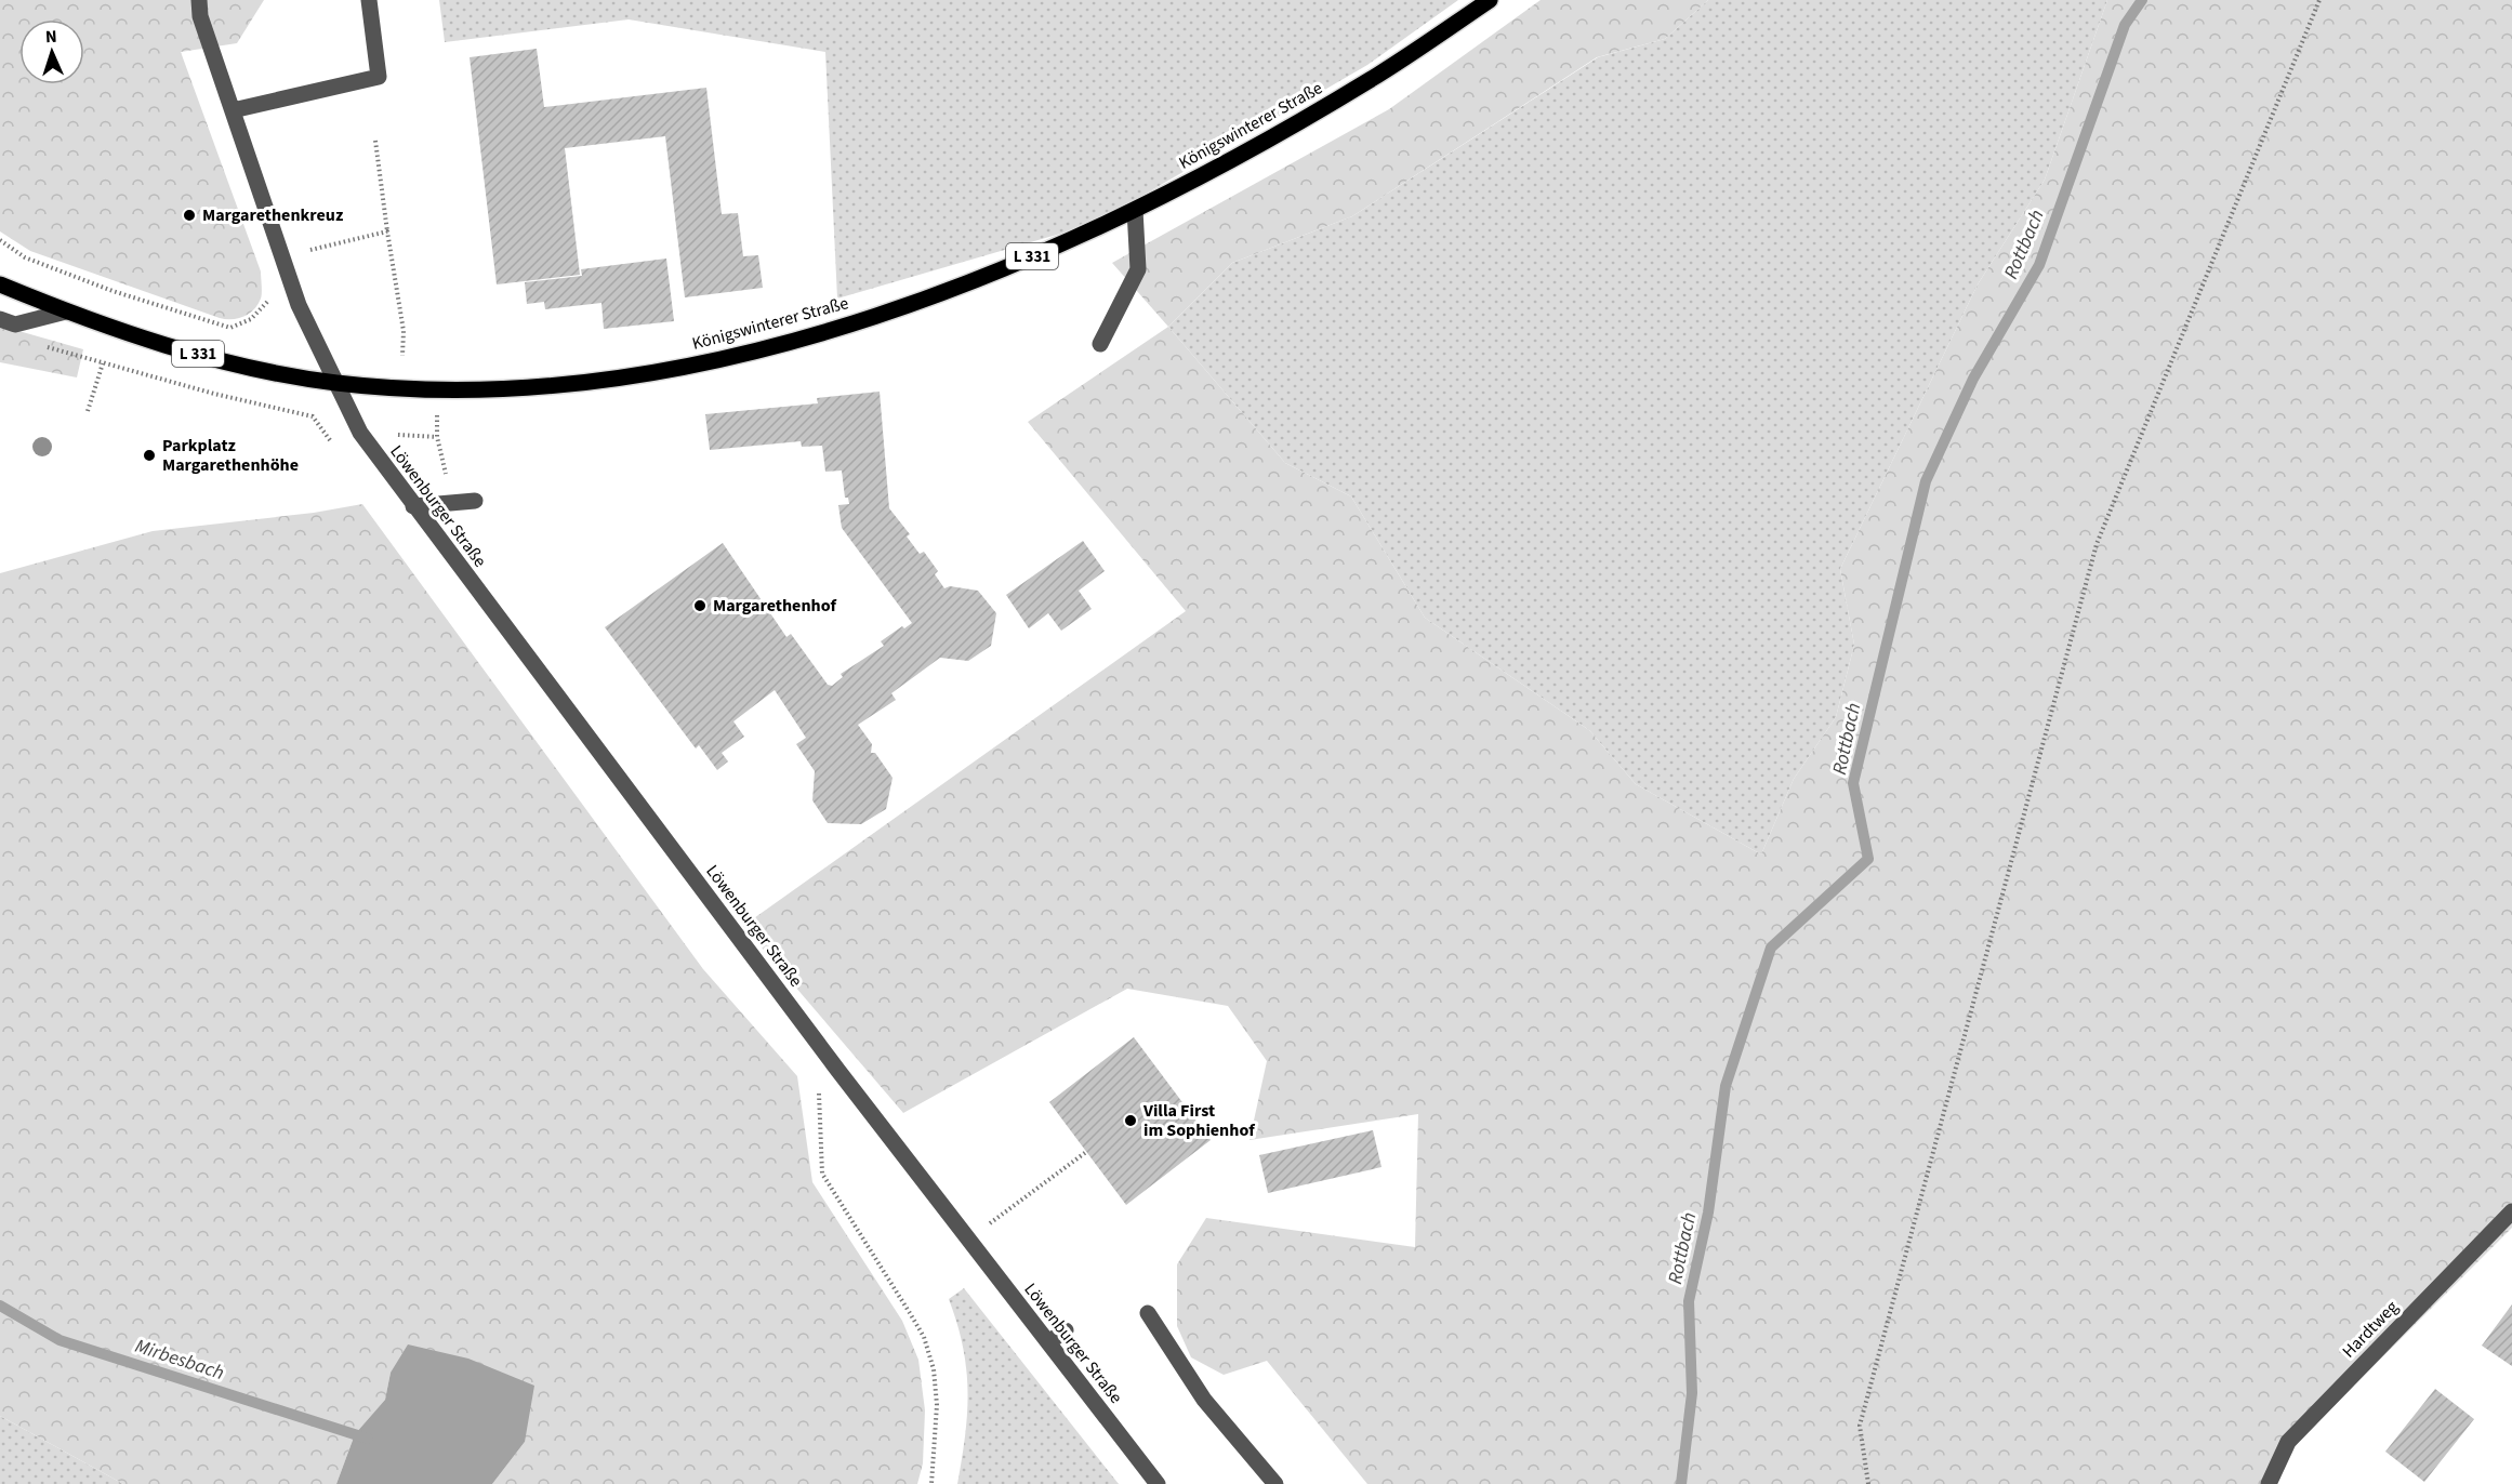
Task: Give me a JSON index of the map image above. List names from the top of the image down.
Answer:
{
  "streets": {
    "main road": ["Königswinterer Straße", "L 331"],
    "street": ["Löwenburger Straße", "Hardtweg"]
  },
  "crossings": [
    ["Königswinterer Straße", "Löwenburger Straße"]
  ],
  "water": ["Rottbach", "Mirbesbach"],
  "places": [
    "Margarethenkreuz",
    "Parkplatz Margarethenhöhe",
    "Margarethenhof",
    "Villa First im Sophienhof"
  ],
  "north": "top"
}
